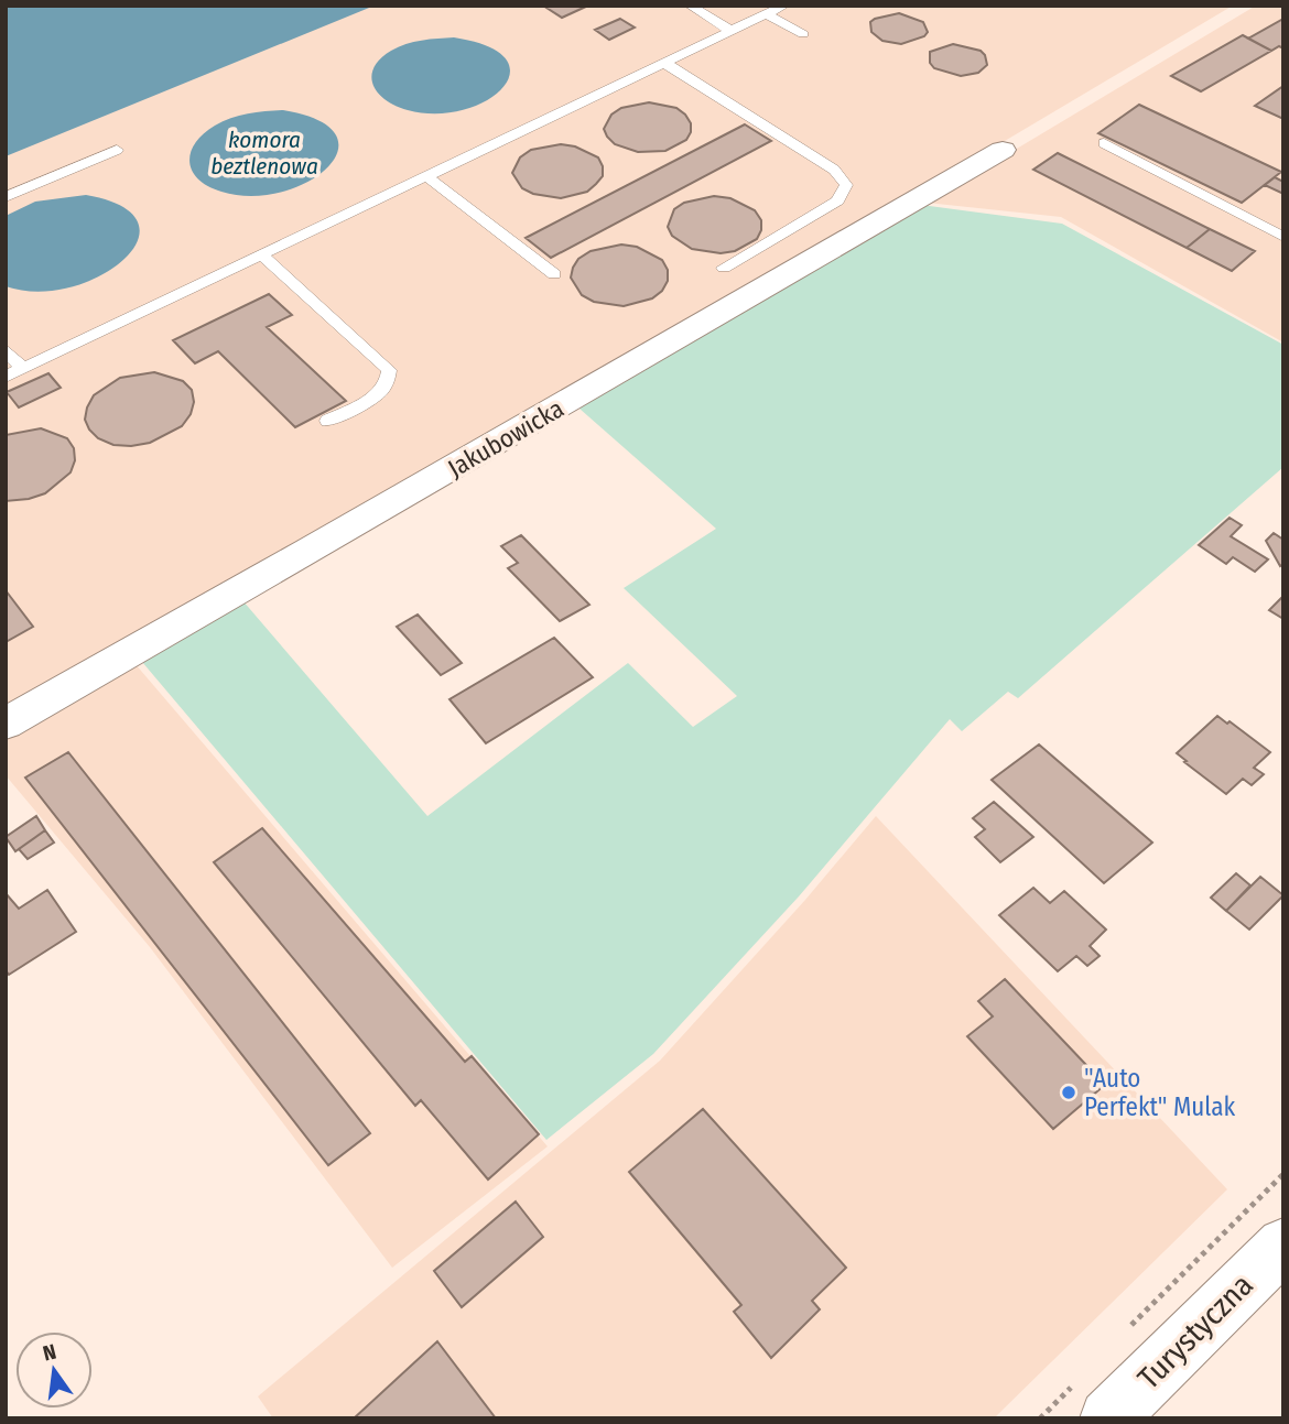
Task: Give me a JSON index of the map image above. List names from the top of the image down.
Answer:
{
  "streets": {
    "main road": ["Turystyczna"],
    "street": ["Jakubowicka"]
  },
  "water": ["komora beztlenowa"],
  "places": ["\"Auto Perfekt\" Mulak"],
  "north": "top"
}
